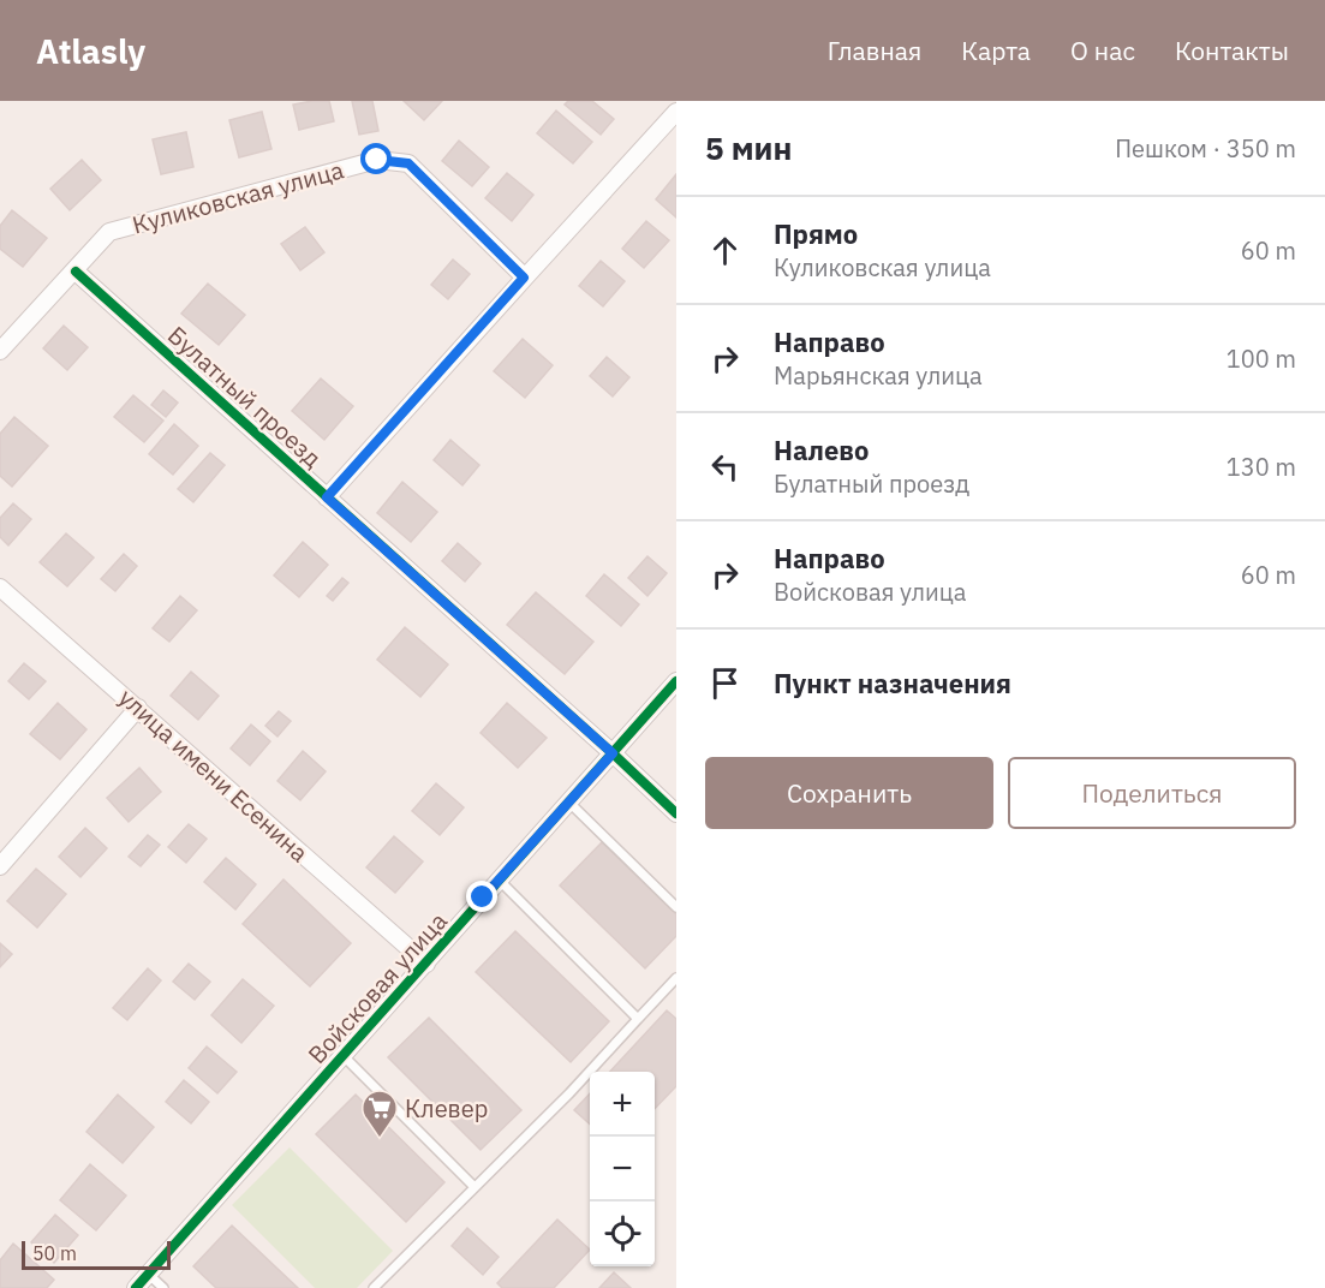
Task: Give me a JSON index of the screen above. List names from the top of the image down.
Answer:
{
  "streets": {
    "street": [
      "Куликовская улица",
      "Булатный проезд",
      "улица имени Есенина",
      "Войсковая улица"
    ]
  },
  "crossings": [
    ["Куликовская улица", "Булатный проезд"],
    ["Булатный проезд", "Войсковая улица"],
    ["улица имени Есенина", "Войсковая улица"]
  ],
  "places": {
    "supermarket": ["Клевер"]
  },
  "scale_bar": "50 m",
  "page": {
    "header": "Atlasly",
    "nav": [
      "Главная",
      "Карта",
      "О нас",
      "Контакты"
    ],
    "heading": ["5 мин", "Пешком · 350 m"],
    "list": [
      ["Прямо", "Куликовская улица", "60 m"],
      ["Направо", "Марьянская улица", "100 m"],
      ["Налево", "Булатный проезд", "130 m"],
      ["Направо", "Войсковая улица", "60 m"],
      "Пункт назначения"
    ],
    "buttons": ["Сохранить", "Поделиться"],
    "map_buttons": ["+", "−"],
    "scale": "50 m"
  }
}
